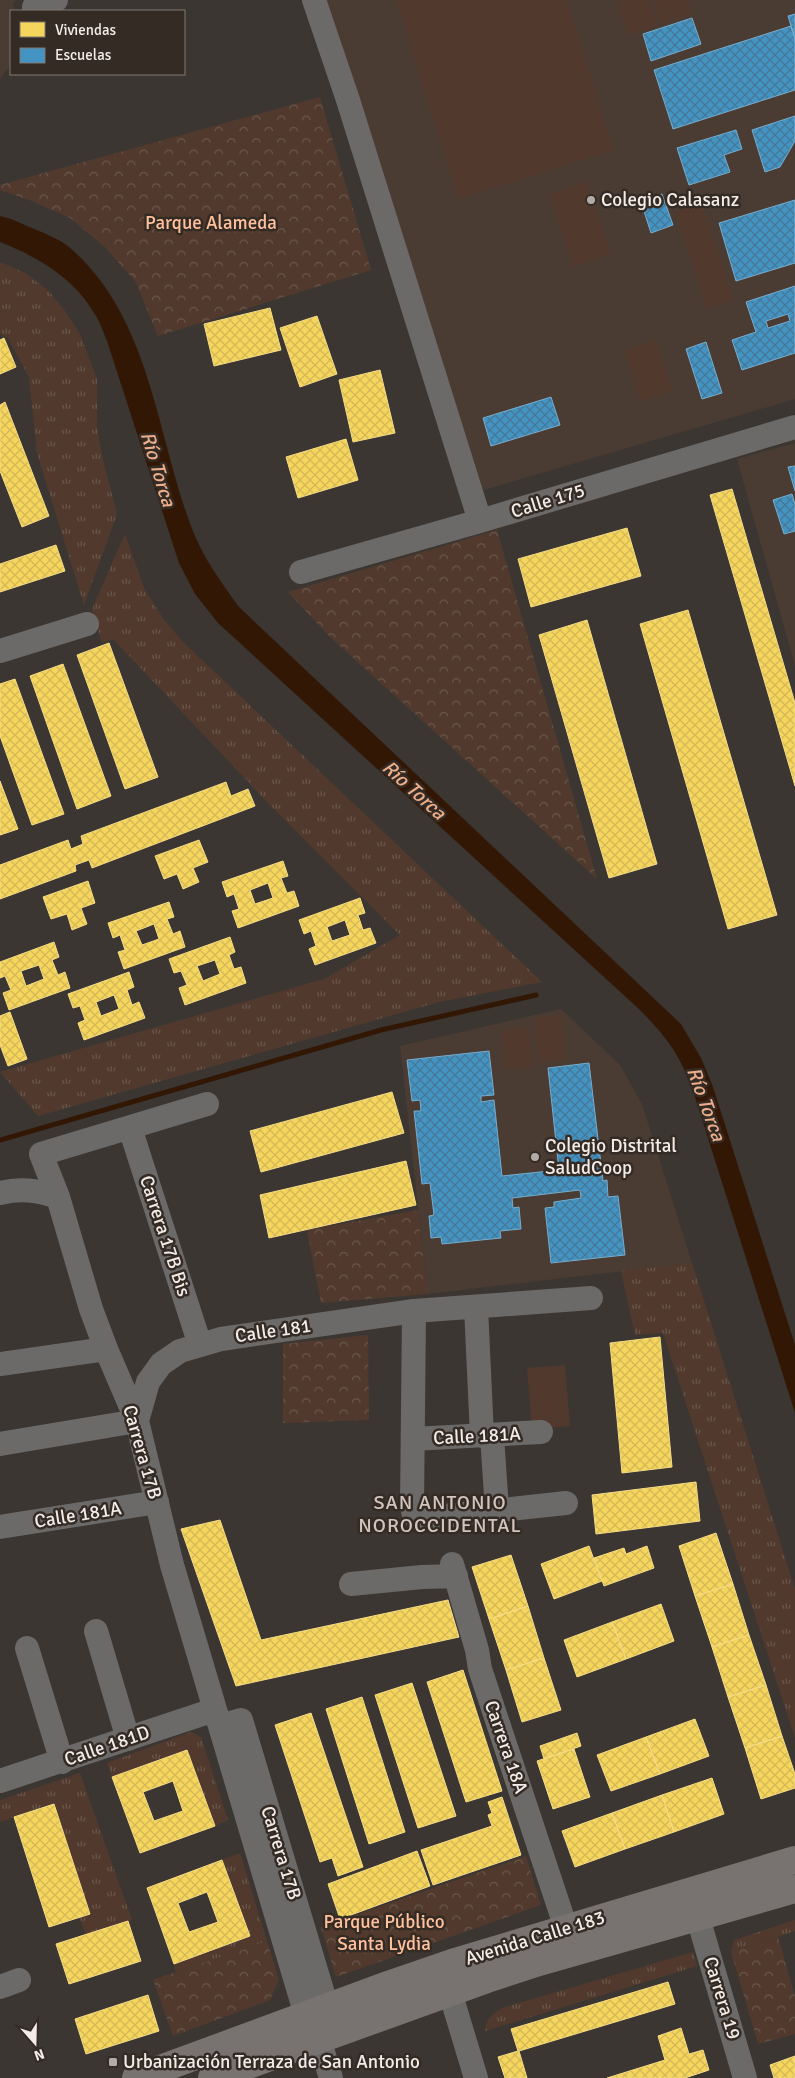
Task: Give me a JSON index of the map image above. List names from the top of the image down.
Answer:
{
  "streets": {
    "main road": ["Avenida Calle 183"],
    "street": [
      "Calle 175",
      "Carrera 17B Bis",
      "Calle 181",
      "Calle 181A",
      "Carrera 17B",
      "Calle 181D",
      "Carrera 18A",
      "Carrera 19"
    ]
  },
  "crossings": [
    ["Carrera 17B Bis", "Calle 181"],
    ["Carrera 17B Bis", "Carrera 17B"],
    ["Calle 181", "Carrera 17B"],
    ["Calle 181A", "Carrera 17B"],
    ["Carrera 17B", "Calle 181D"],
    ["Carrera 17B", "Avenida Calle 183"],
    ["Carrera 18A", "Avenida Calle 183"],
    ["Avenida Calle 183", "Carrera 19"]
  ],
  "districts": ["SAN ANTONIO NOROCCIDENTAL"],
  "water": ["Río Torca"],
  "parks": ["Parque Alameda", "Parque Público Santa Lydia"],
  "places": {
    "other": ["Colegio Calasanz", "Colegio Distrital SaludCoop"],
    "transit": ["Urbanización Terraza de San Antonio"]
  },
  "legend": ["Viviendas", "Escuelas"],
  "north": "bottom"
}
